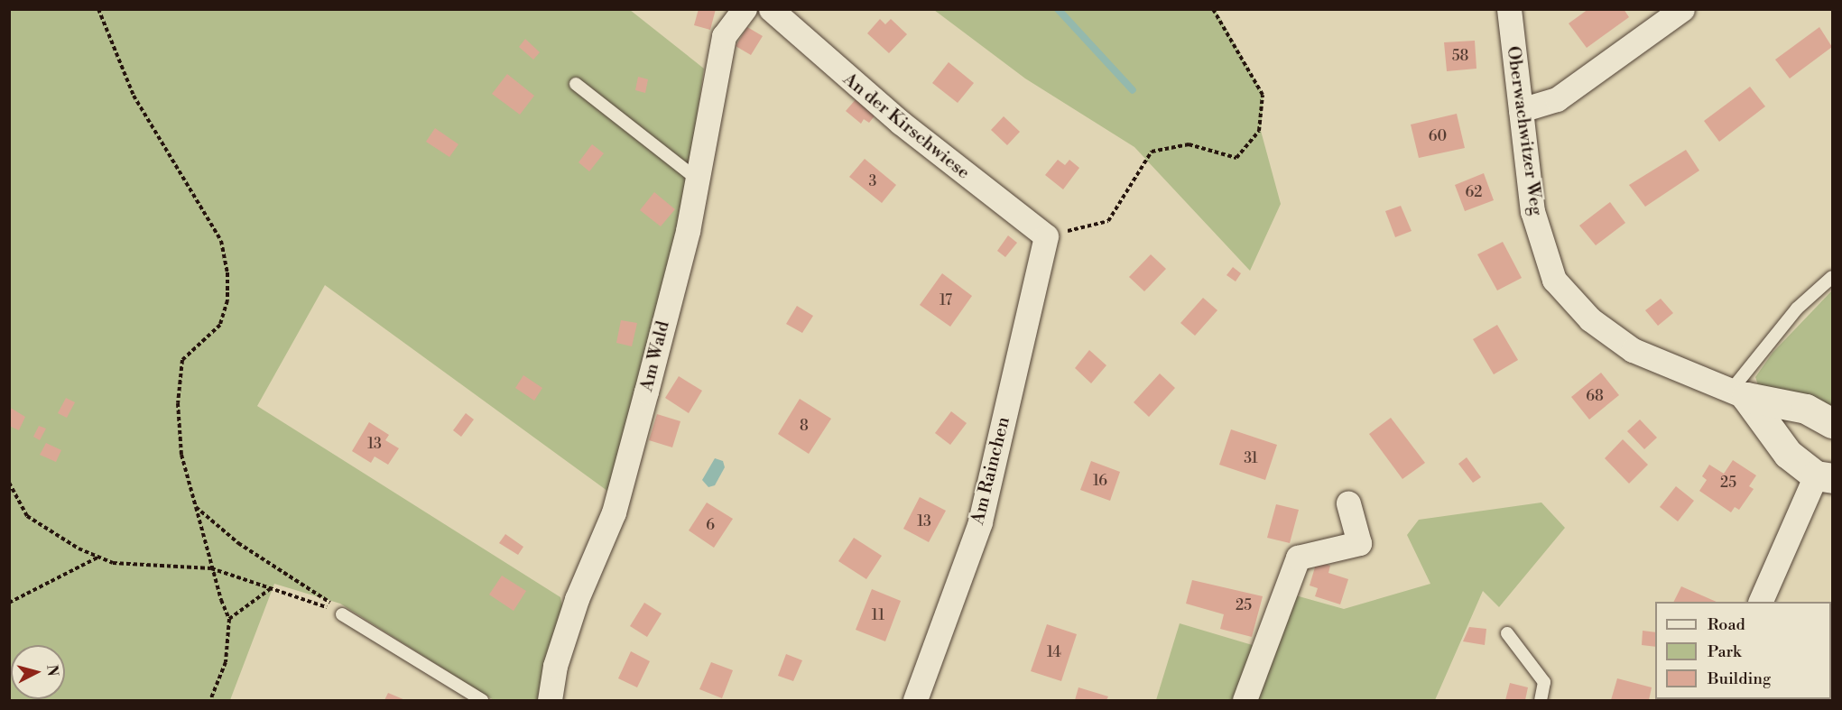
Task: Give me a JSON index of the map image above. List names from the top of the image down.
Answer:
{
  "streets": {
    "street": [
      "An der Kirschwiese",
      "Oberwachwitzer Weg",
      "Am Wald",
      "Am Rainchen"
    ]
  },
  "crossings": [
    ["An der Kirschwiese", "Am Rainchen"]
  ],
  "house_numbers": [
    "58",
    "60",
    "3",
    "62",
    "17",
    "68",
    "8",
    "13",
    "31",
    "16",
    "25",
    "13",
    "6",
    "25",
    "11",
    "14"
  ],
  "legend": ["Road", "Park", "Building"],
  "north": "right"
}
